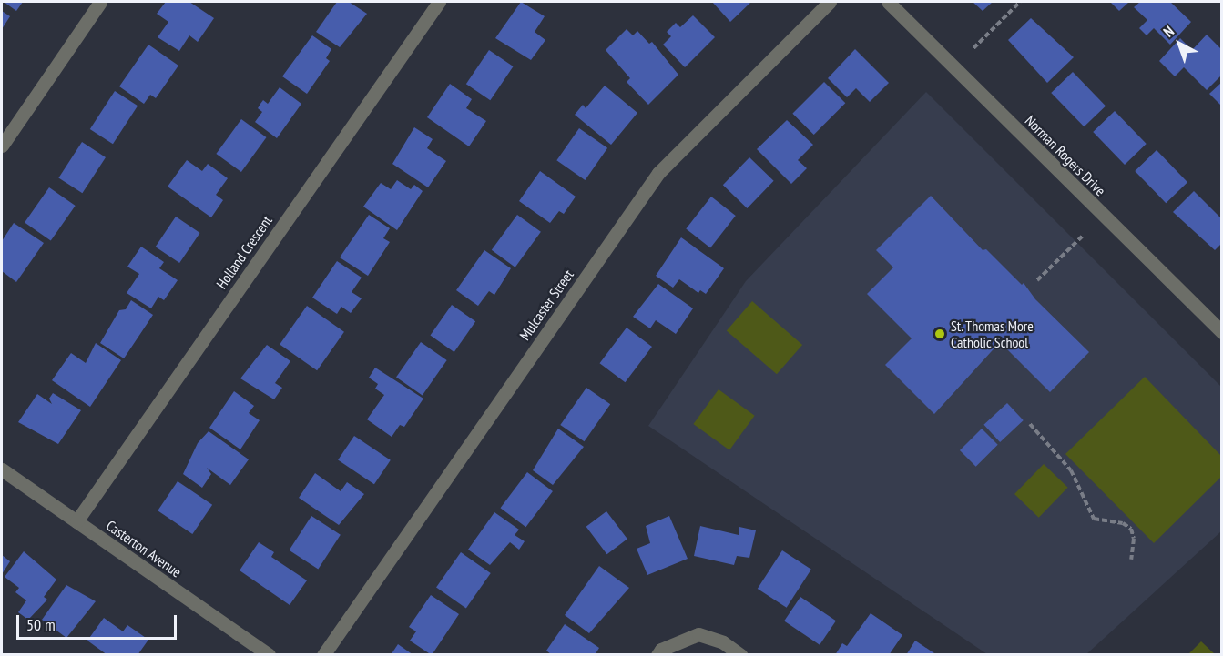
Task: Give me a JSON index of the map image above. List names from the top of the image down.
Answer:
{
  "streets": {
    "street": [
      "Norman Rogers Drive",
      "Holland Crescent",
      "Mulcaster Street",
      "Casterton Avenue"
    ]
  },
  "crossings": [
    ["Holland Crescent", "Casterton Avenue"]
  ],
  "places": ["St. Thomas More Catholic School"],
  "scale_bar": "50 m",
  "north": "top left"
}
